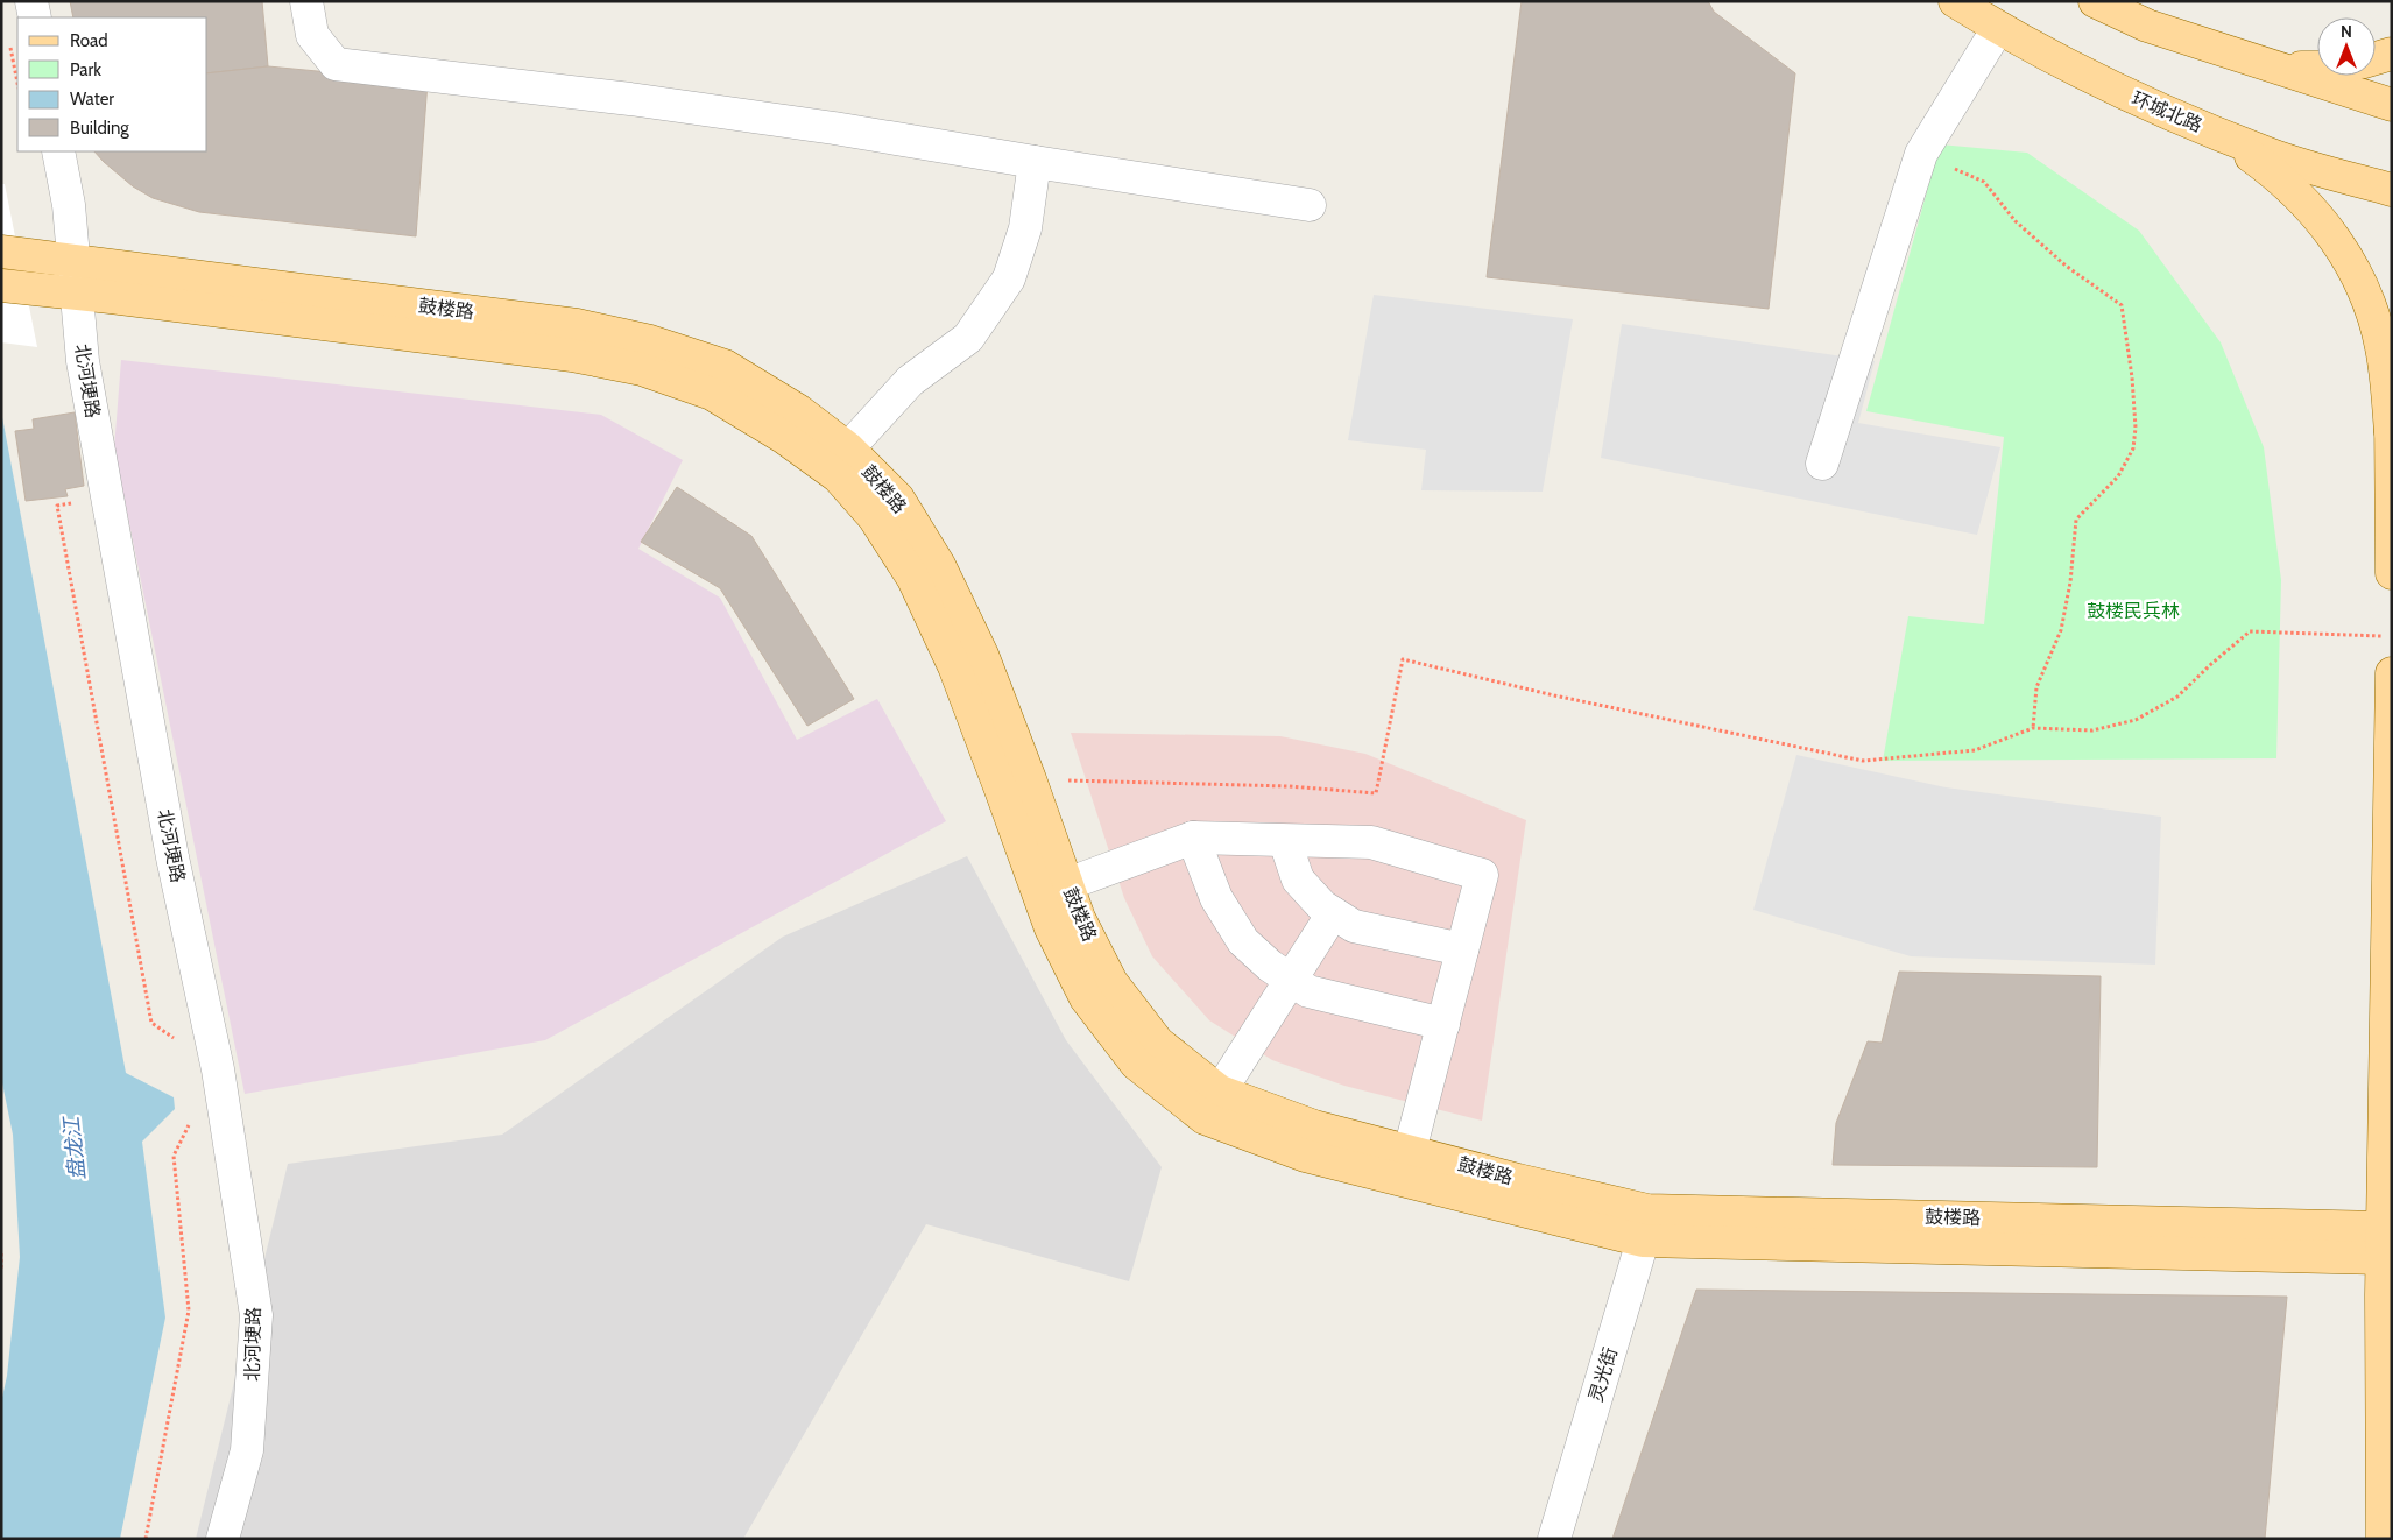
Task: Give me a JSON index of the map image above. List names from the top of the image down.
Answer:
{
  "streets": {
    "main road": ["环城北路", "鼓楼路"],
    "street": ["北河埂路", "灵光街"]
  },
  "crossings": [
    ["鼓楼路", "北河埂路"],
    ["鼓楼路", "灵光街"]
  ],
  "water": ["盘龙江"],
  "parks": ["鼓楼民兵林"],
  "legend": [
    "Road",
    "Park",
    "Water",
    "Building"
  ],
  "north": "top"
}
